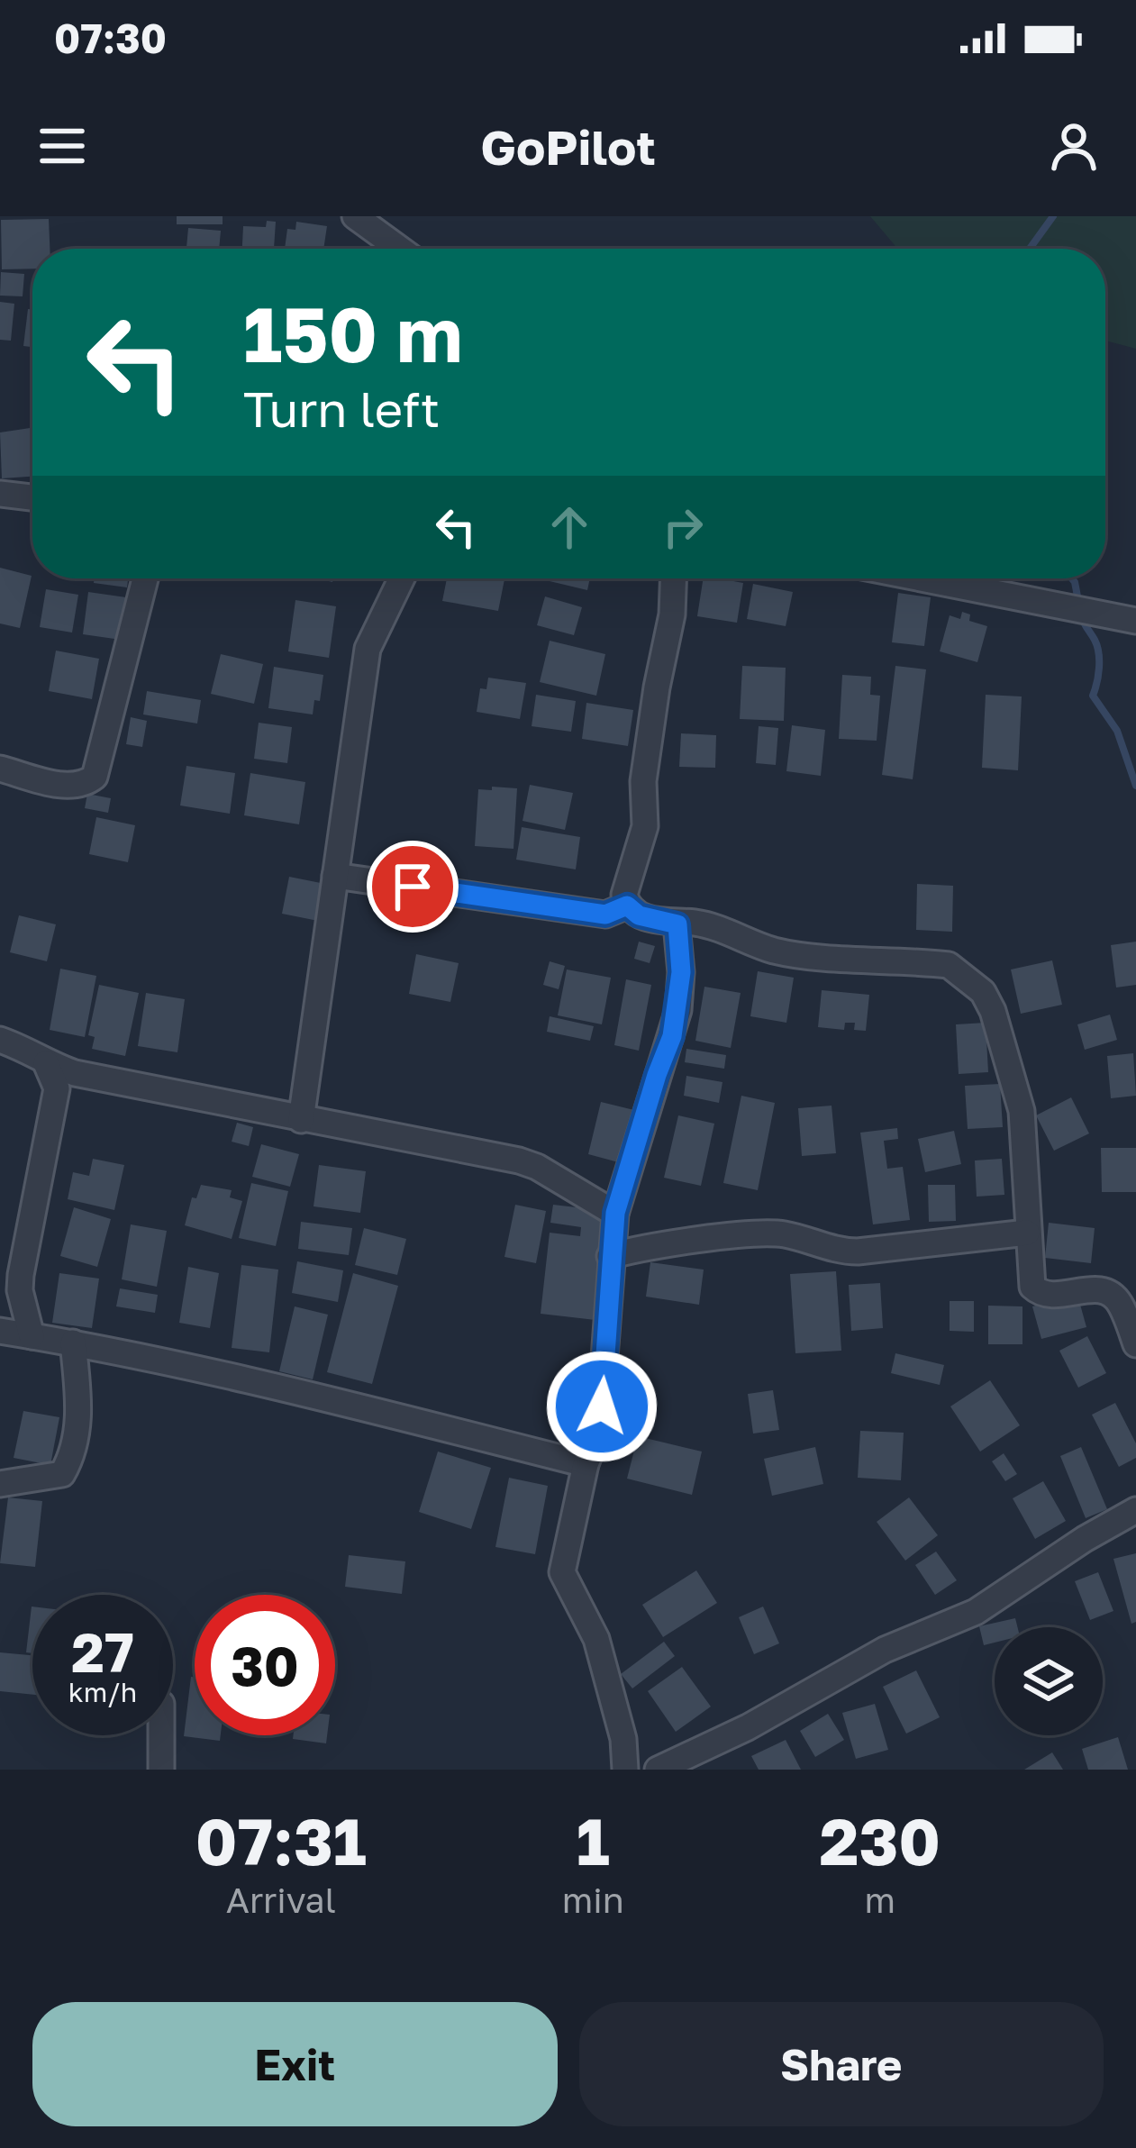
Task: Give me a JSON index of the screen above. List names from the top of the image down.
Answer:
{
  "page": {
    "status": "07:30",
    "header": "GoPilot",
    "turn": ["150 m", "Turn left"],
    "speed": "27 km/h",
    "limit": "30",
    "eta": [
      "07:31",
      "Arrival",
      "1",
      "min",
      "230",
      "m"
    ],
    "buttons": ["Exit", "Share"]
  }
}
